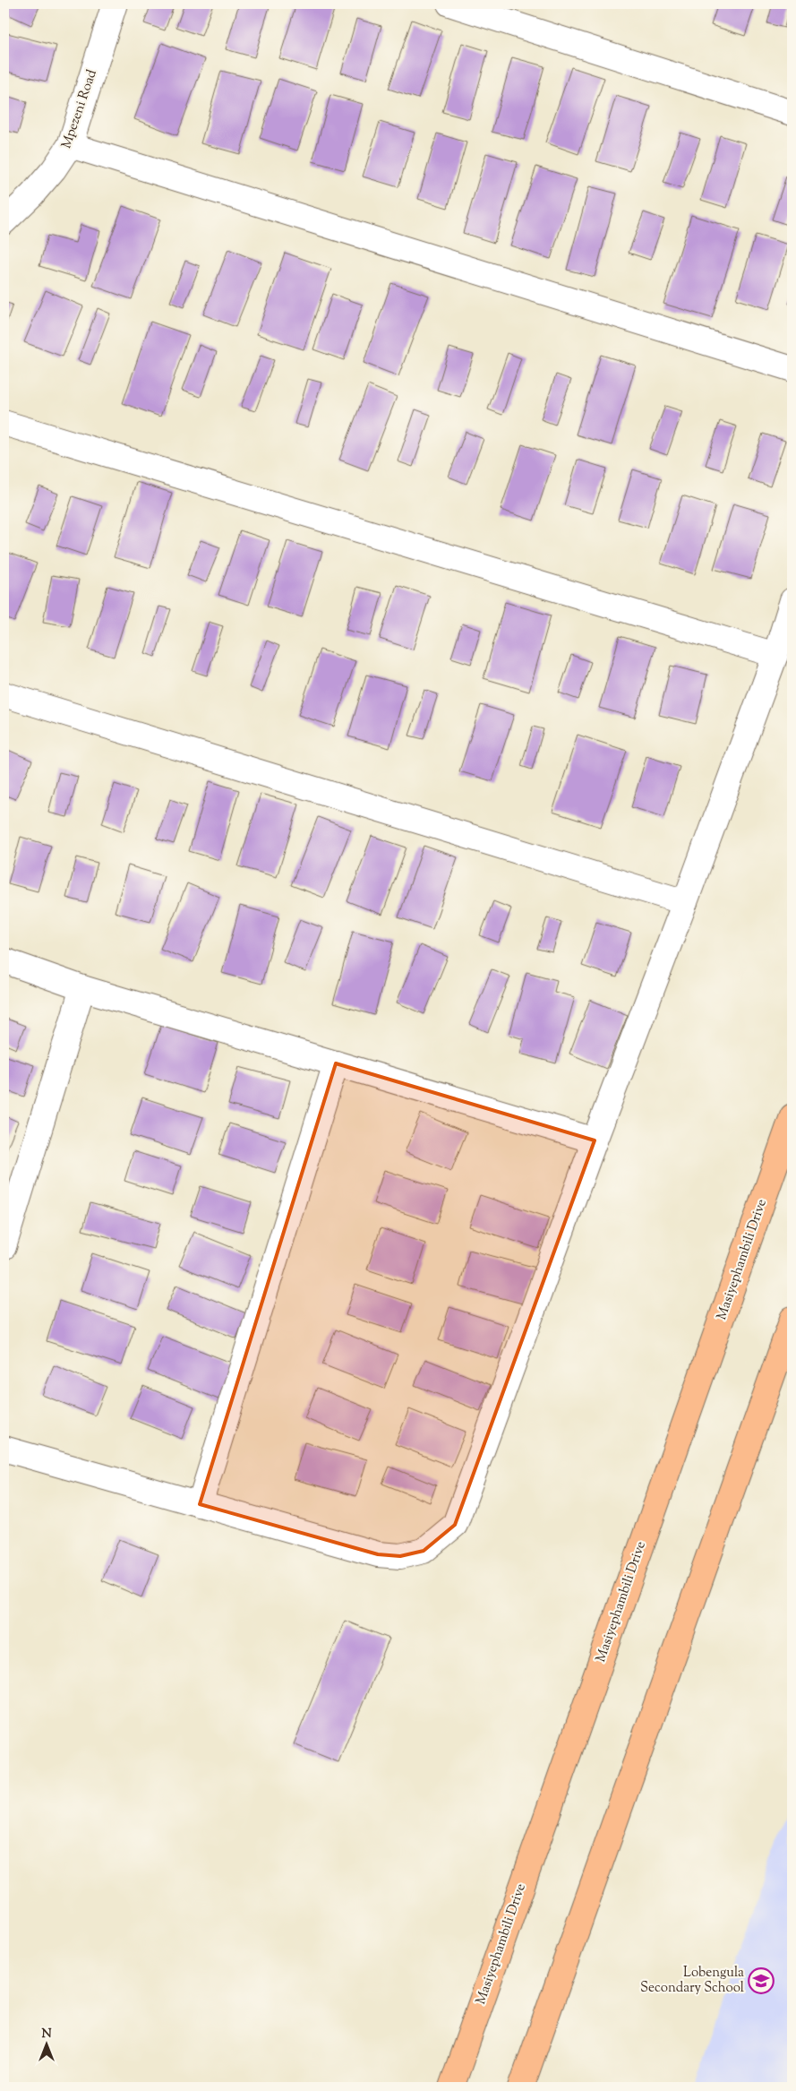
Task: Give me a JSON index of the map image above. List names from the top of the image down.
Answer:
{
  "streets": {
    "main road": ["Masiyephambili Drive"],
    "street": ["Mpezeni Road"]
  },
  "places": {
    "school or university": ["Lobengula Secondary School"]
  },
  "north": "top"
}
